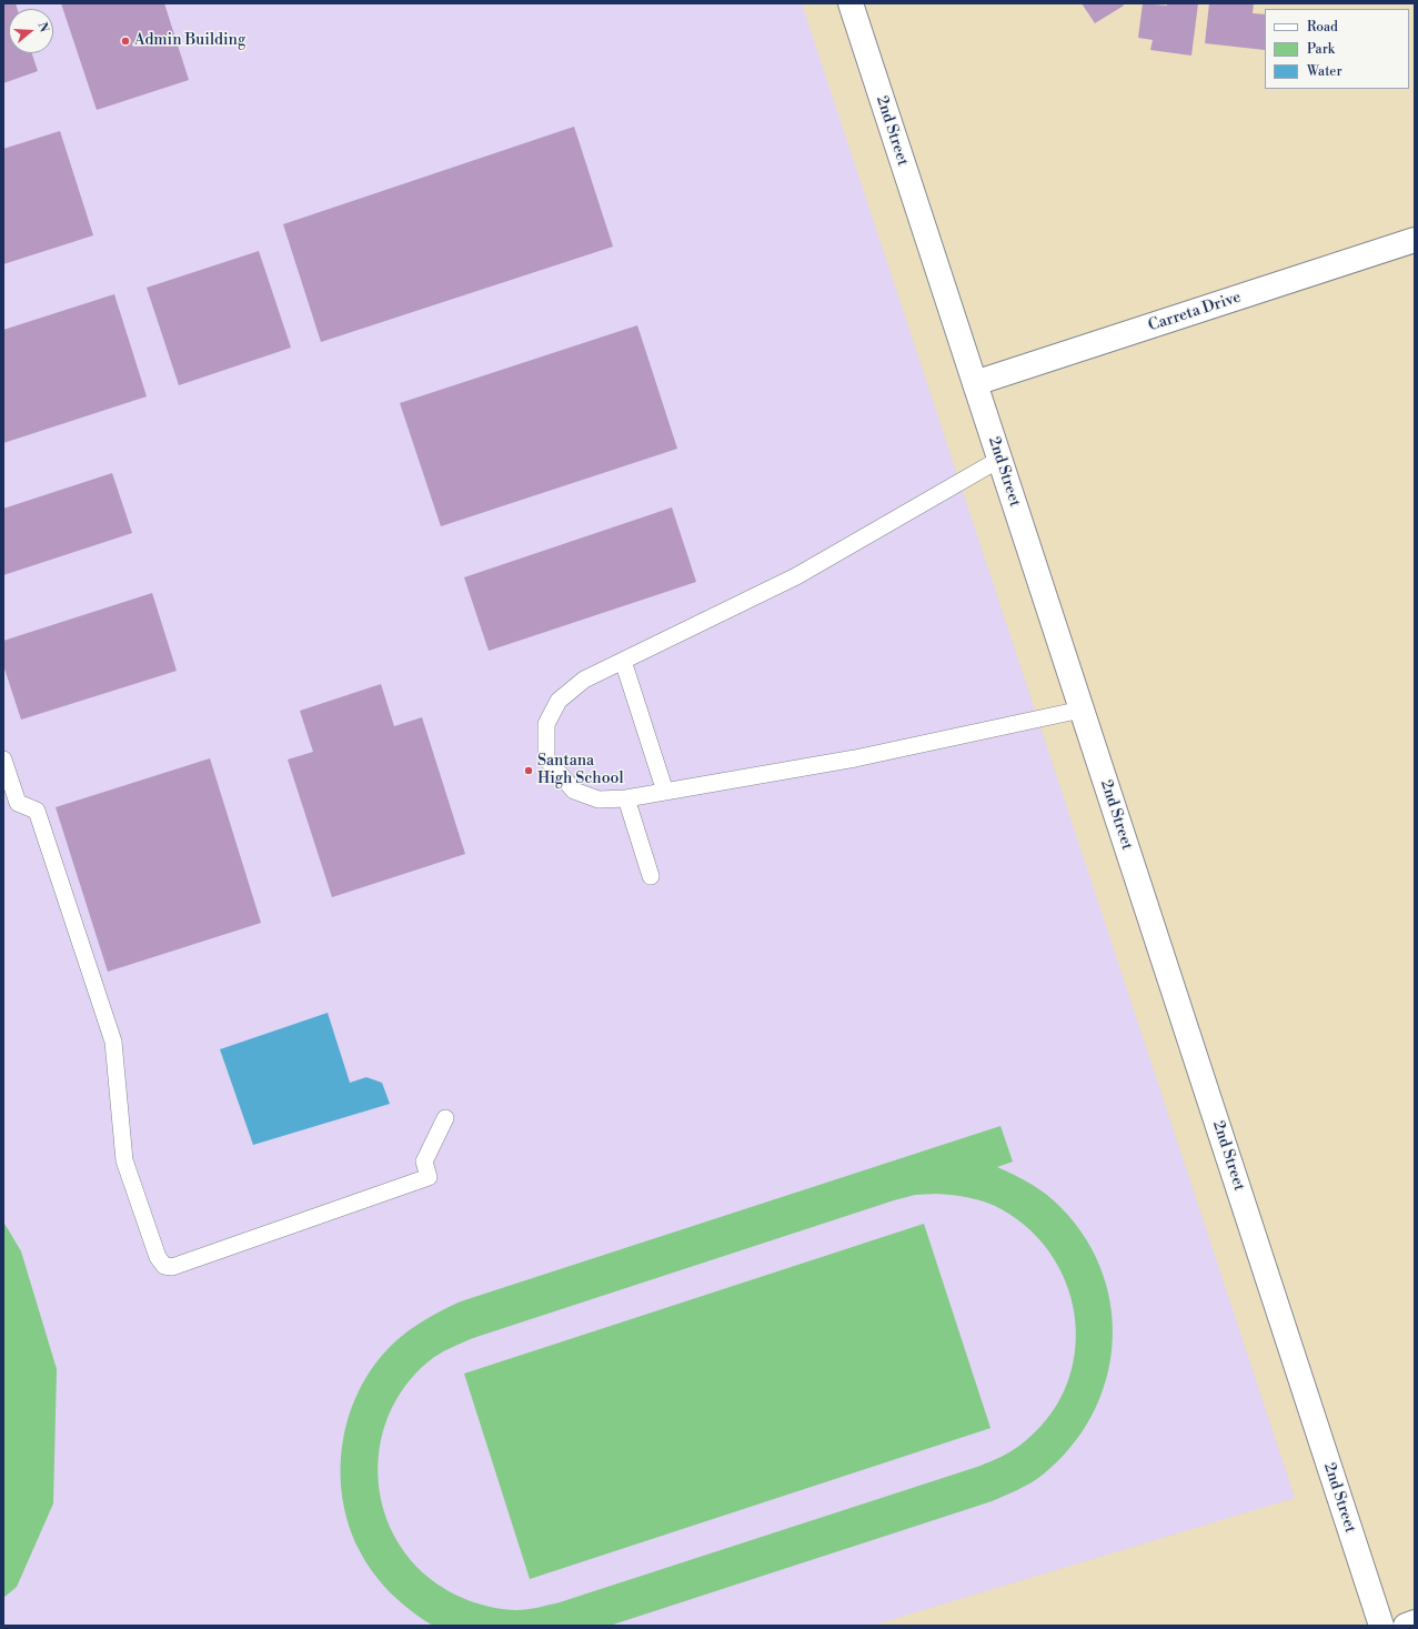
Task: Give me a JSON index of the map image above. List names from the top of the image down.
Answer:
{
  "streets": {
    "street": ["2nd Street", "Carreta Drive"]
  },
  "crossings": [
    ["2nd Street", "Carreta Drive"]
  ],
  "places": ["Admin Building", "Santana High School"],
  "legend": ["Road", "Park", "Water"],
  "north": "right"
}
